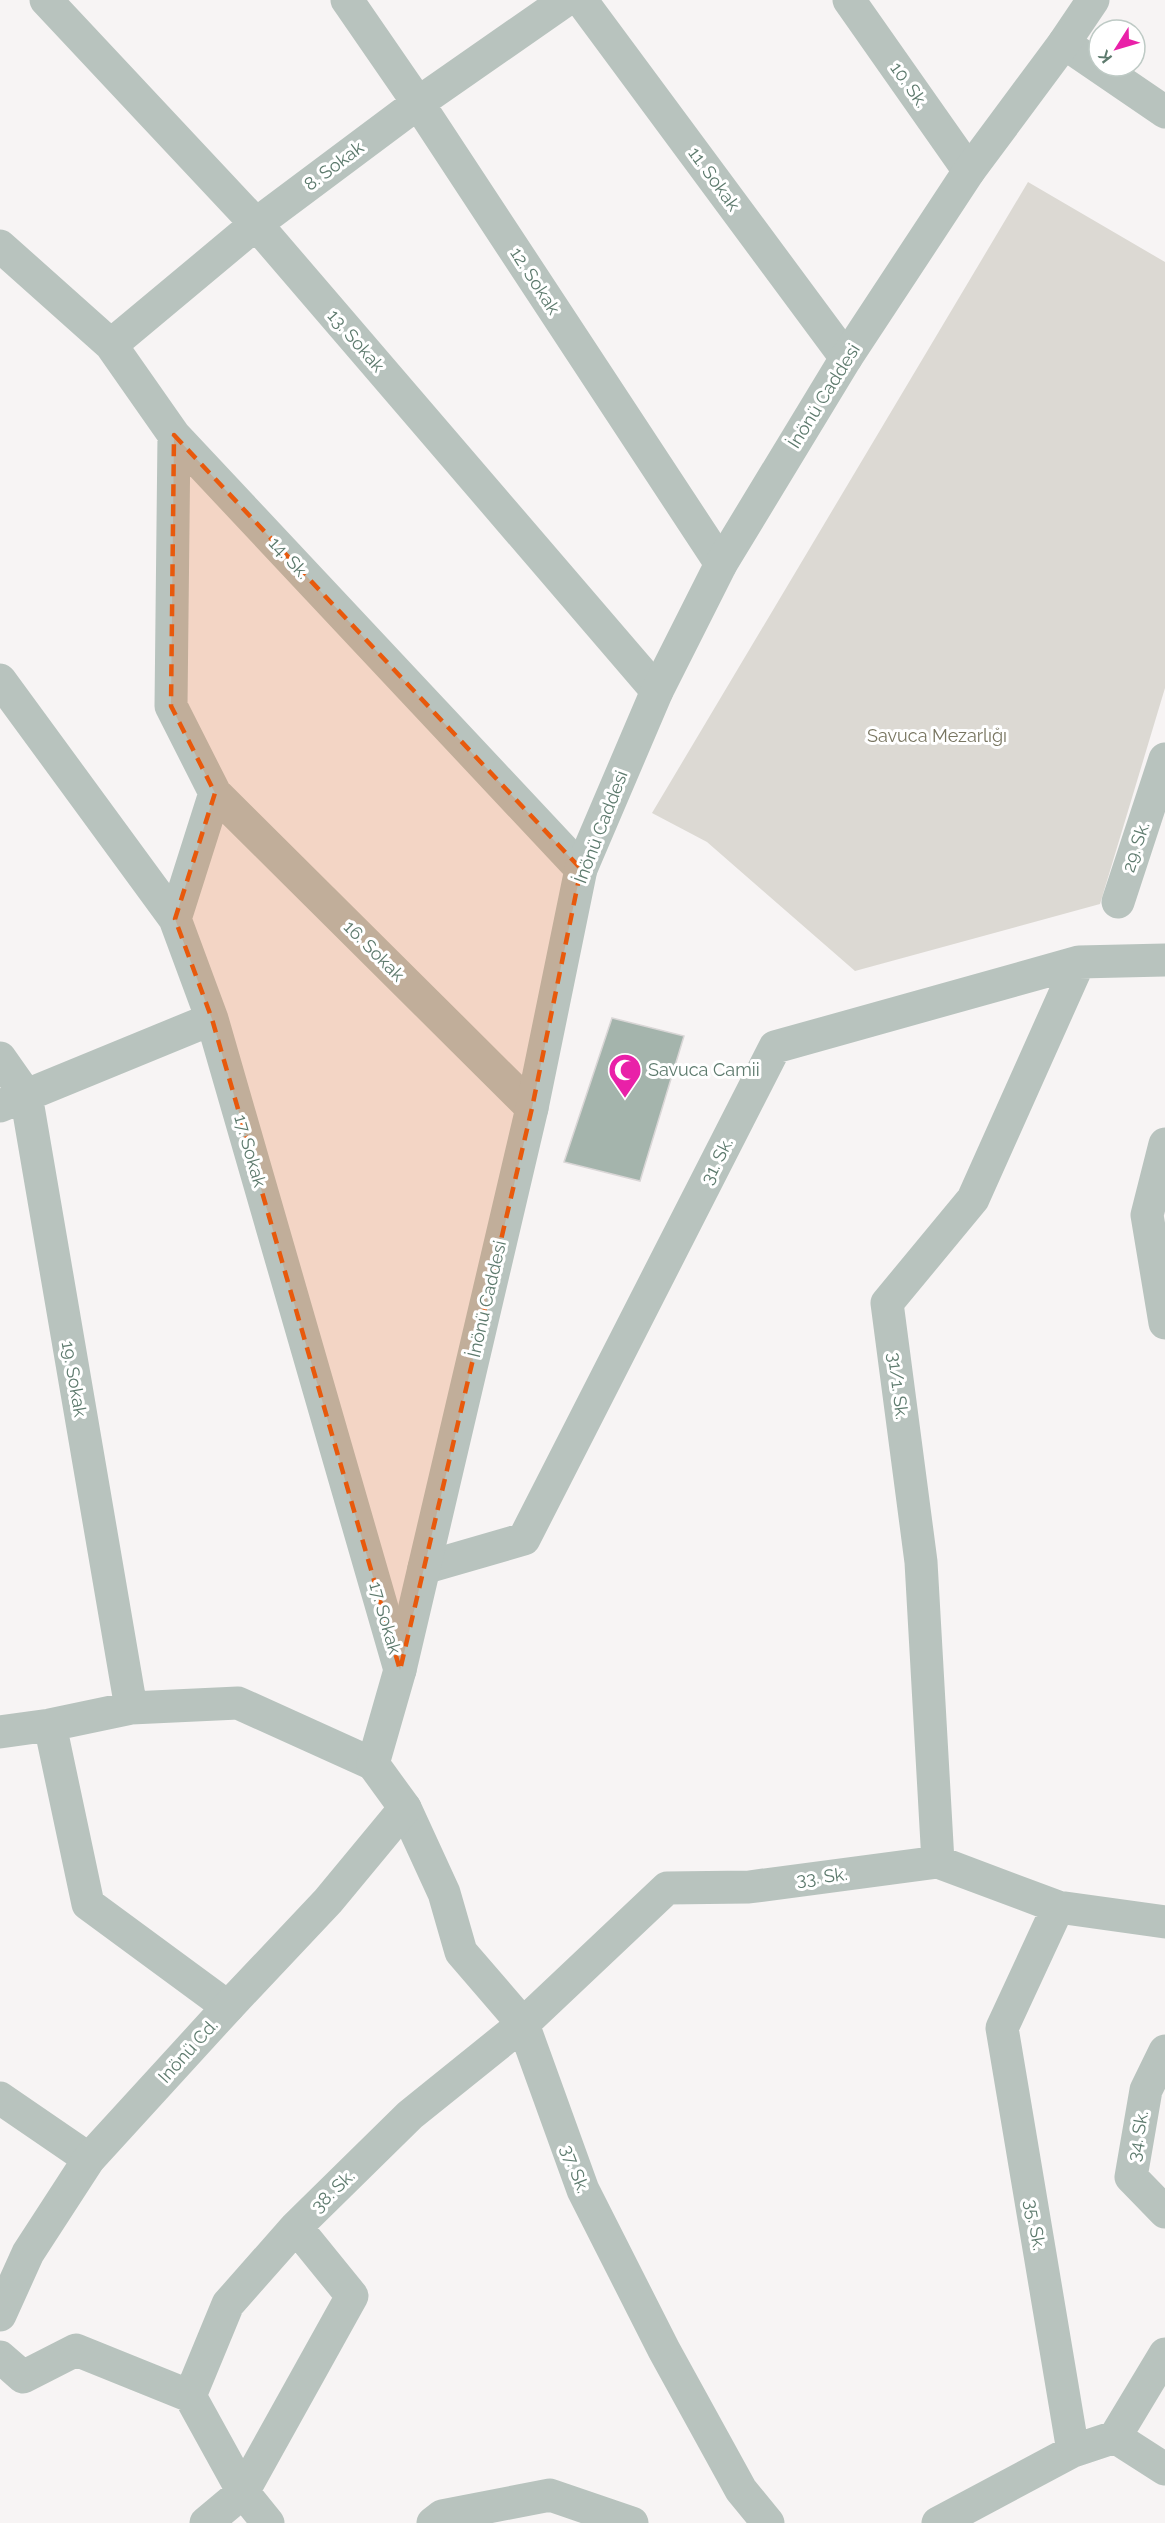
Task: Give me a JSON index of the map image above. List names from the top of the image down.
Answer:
{
  "streets": {
    "street": [
      "10. Sk.",
      "8. Sokak",
      "11. Sokak",
      "12. Sokak",
      "13. Sokak",
      "İnönü Caddesi",
      "14. Sk.",
      "29. Sk.",
      "16. Sokak",
      "17. Sokak",
      "31. Sk.",
      "19. Sokak",
      "31/1. Sk.",
      "33. Sk.",
      "Inönü Cd.",
      "34. Sk.",
      "37. Sk.",
      "38. Sk.",
      "35. Sk."
    ]
  },
  "crossings": [
    ["10. Sk.", "İnönü Caddesi"],
    ["8. Sokak", "12. Sokak"],
    ["8. Sokak", "13. Sokak"],
    ["8. Sokak", "14. Sk."],
    ["11. Sokak", "İnönü Caddesi"],
    ["12. Sokak", "İnönü Caddesi"],
    ["13. Sokak", "İnönü Caddesi"],
    ["İnönü Caddesi", "14. Sk."],
    ["İnönü Caddesi", "16. Sokak"],
    ["İnönü Caddesi", "17. Sokak"],
    ["İnönü Caddesi", "31. Sk."],
    ["İnönü Caddesi", "37. Sk."],
    ["14. Sk.", "16. Sokak"],
    ["31. Sk.", "31/1. Sk."],
    ["31/1. Sk.", "33. Sk."],
    ["33. Sk.", "37. Sk."],
    ["33. Sk.", "38. Sk."],
    ["33. Sk.", "35. Sk."],
    ["Inönü Cd.", "37. Sk."],
    ["37. Sk.", "38. Sk."]
  ],
  "parks": ["Savuca Mezarlığı"],
  "places": {
    "mosque": ["Savuca Camii"]
  },
  "north": "bottom left"
}
